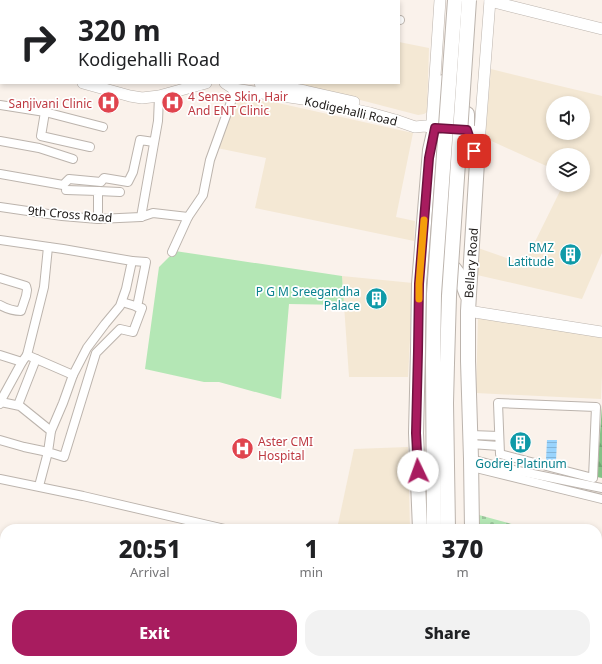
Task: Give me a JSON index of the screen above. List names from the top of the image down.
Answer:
{
  "streets": {
    "highway": ["Bellary Road"],
    "main road": ["Kodigehalli Road"],
    "street": ["9th Cross Road"]
  },
  "crossings": [
    ["Kodigehalli Road", "Bellary Road"]
  ],
  "places": {
    "hospital": ["Sanjivani Clinic", "4 Sense Skin, Hair And ENT Clinic", "Aster CMI Hospital"],
    "building": ["RMZ Latitude", "P G M Sreegandha Palace", "Godrej Platinum"]
  },
  "page": {
    "turn": ["320 m", "Kodigehalli Road"],
    "eta": [
      "20:51",
      "Arrival",
      "1",
      "min",
      "370",
      "m"
    ],
    "buttons": ["Exit", "Share"]
  }
}
